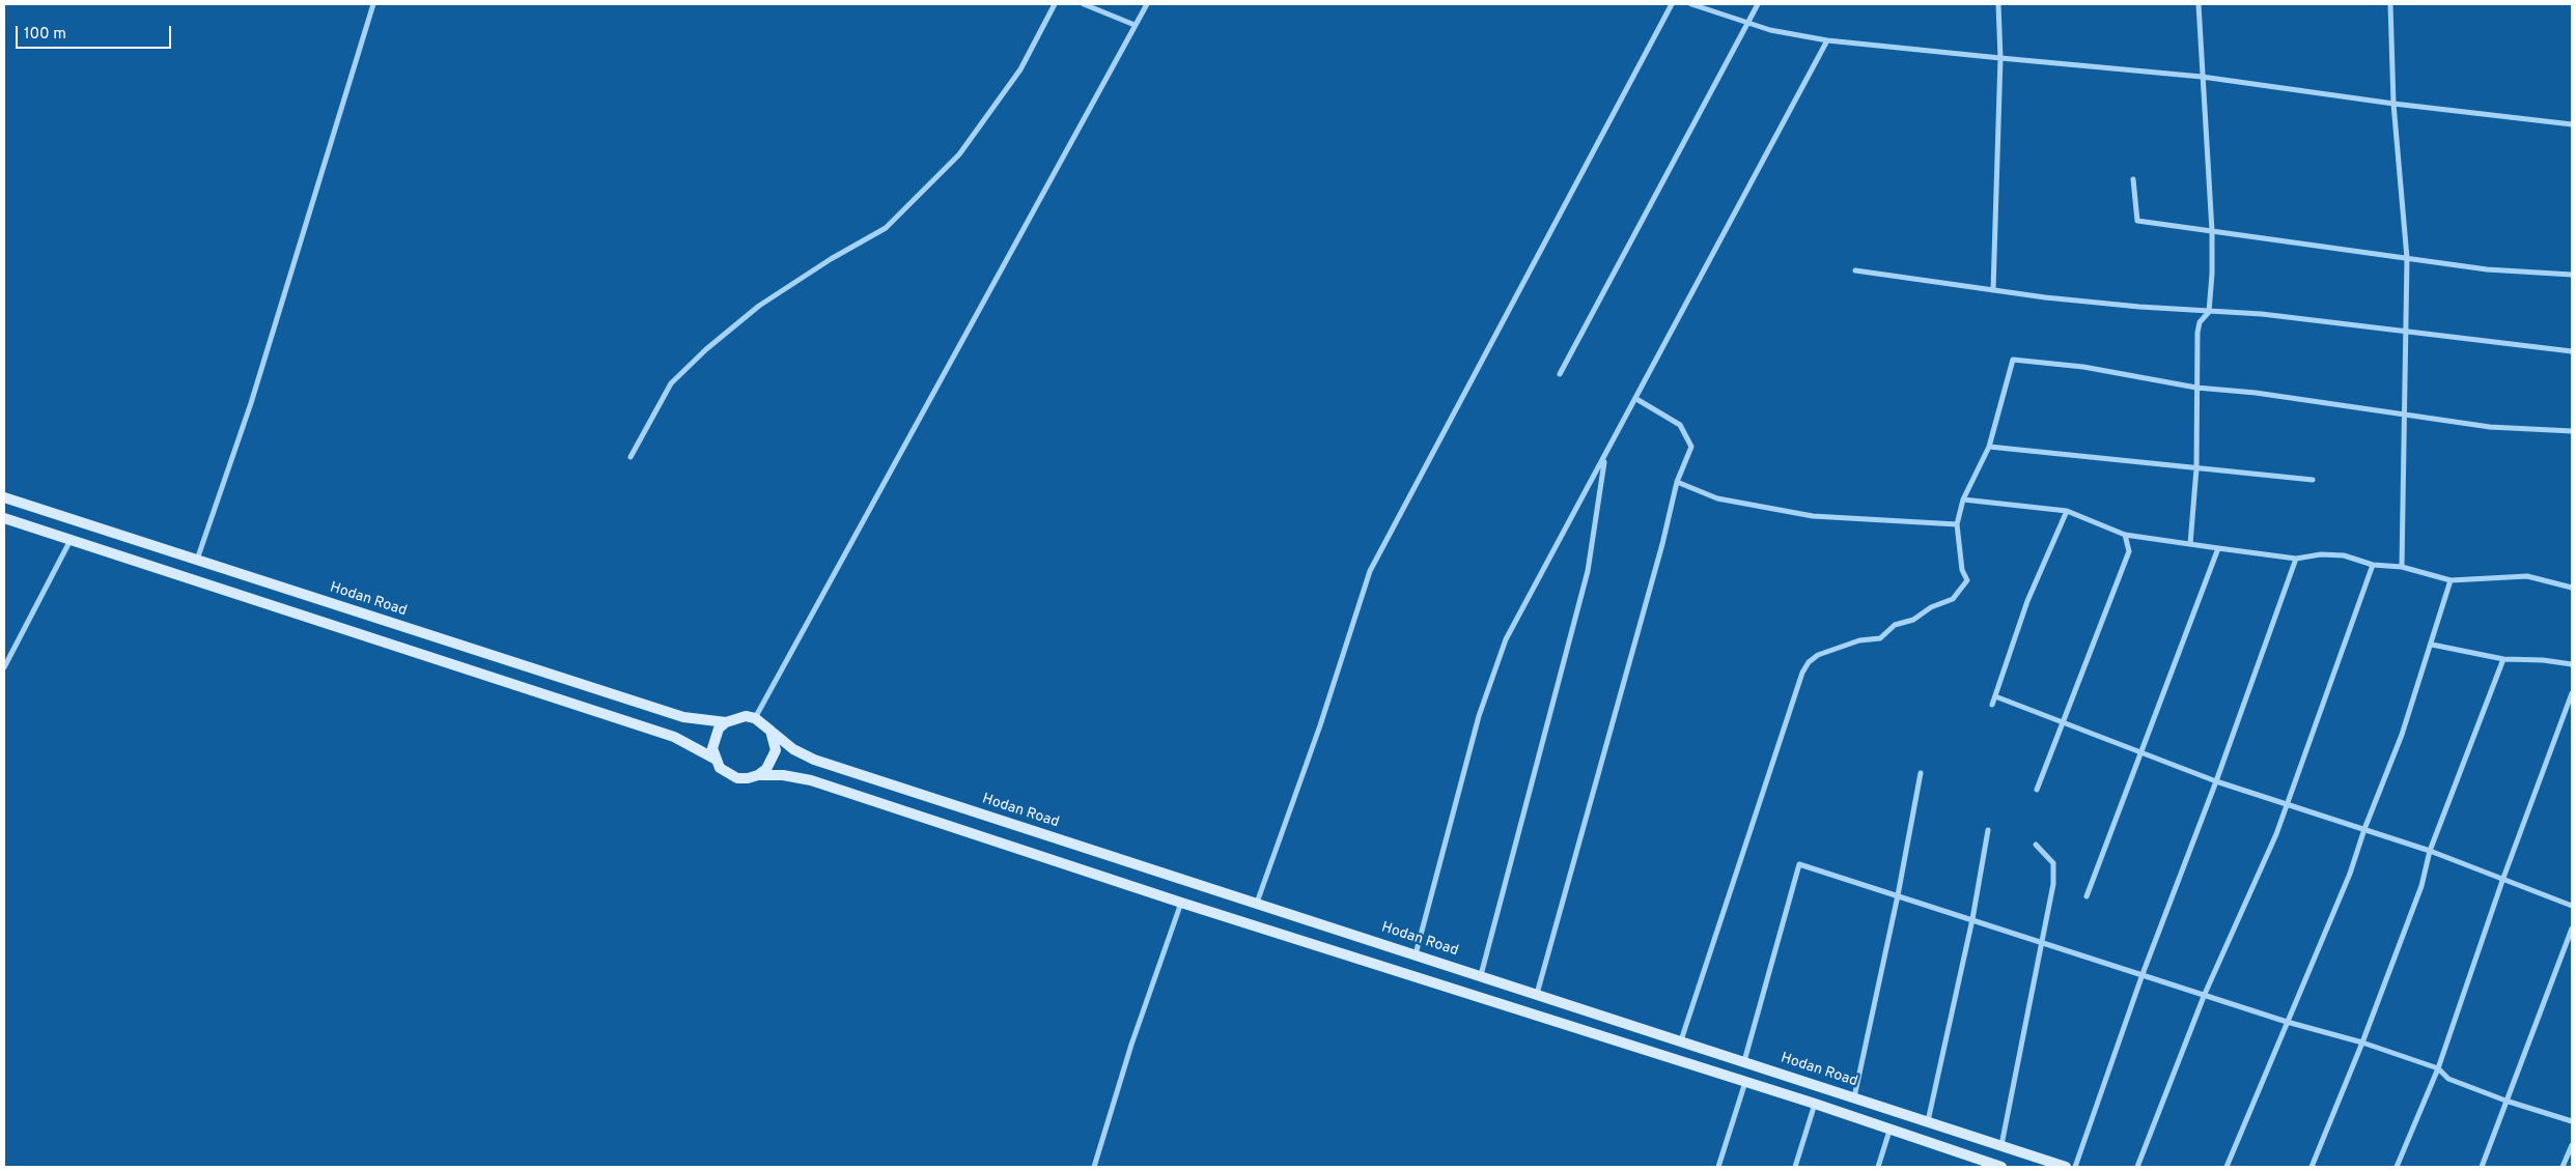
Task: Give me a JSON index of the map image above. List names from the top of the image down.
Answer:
{
  "streets": {
    "main road": ["Hodan Road"]
  },
  "scale_bar": "100 m"
}
